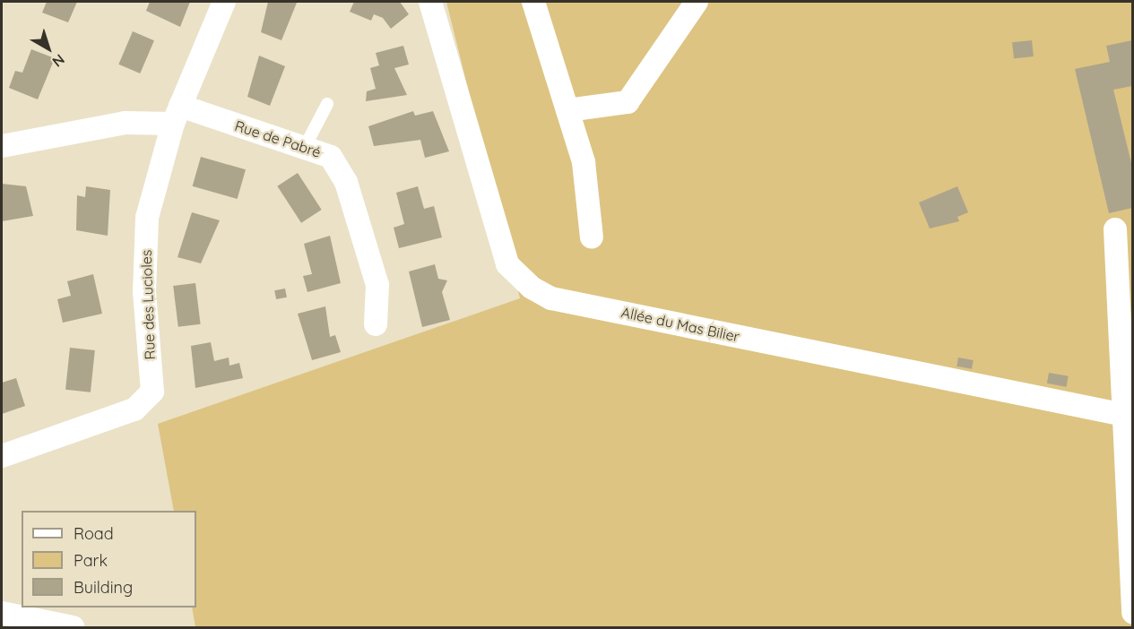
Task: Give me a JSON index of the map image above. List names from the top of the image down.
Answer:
{
  "streets": {
    "street": ["Rue de Pabré", "Rue des Lucioles", "Allée du Mas Bilier"]
  },
  "crossings": [
    ["Rue de Pabré", "Rue des Lucioles"]
  ],
  "legend": ["Road", "Park", "Building"],
  "north": "bottom right"
}
